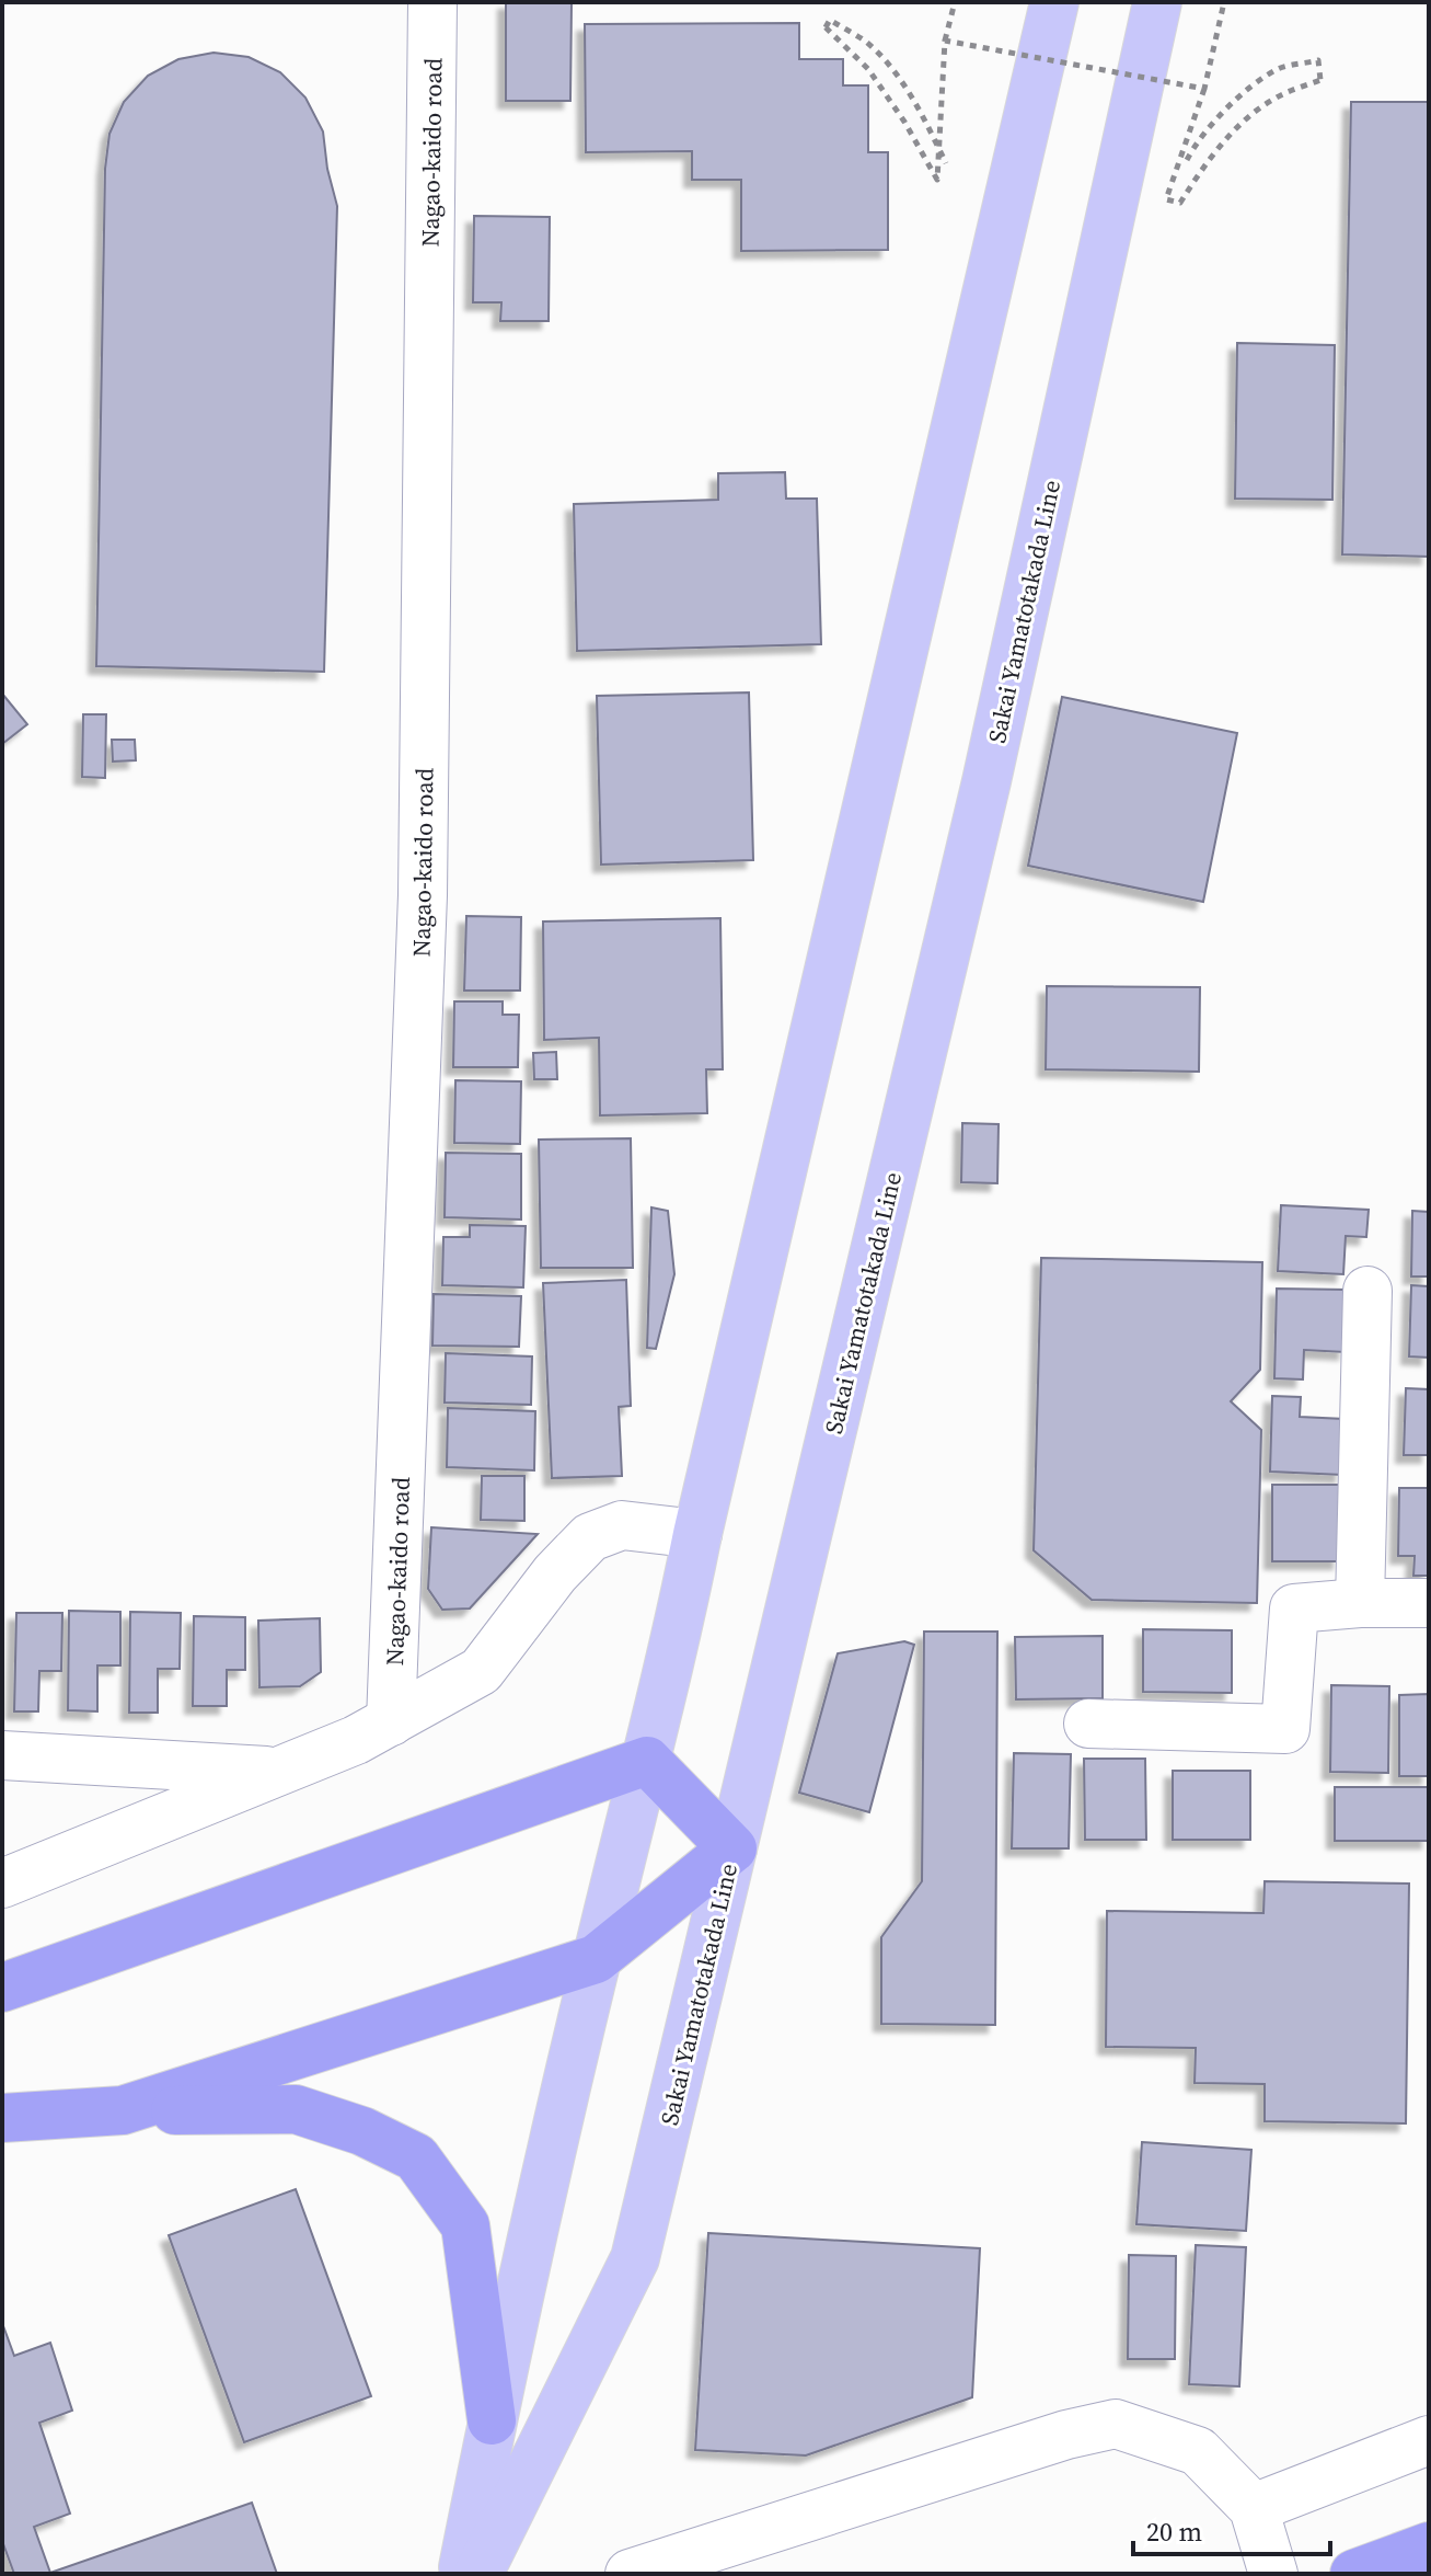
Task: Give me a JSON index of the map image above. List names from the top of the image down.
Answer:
{
  "streets": {
    "main road": ["Sakai Yamatotakada Line"],
    "street": ["Nagao-kaido road"]
  },
  "scale_bar": "20 m"
}
